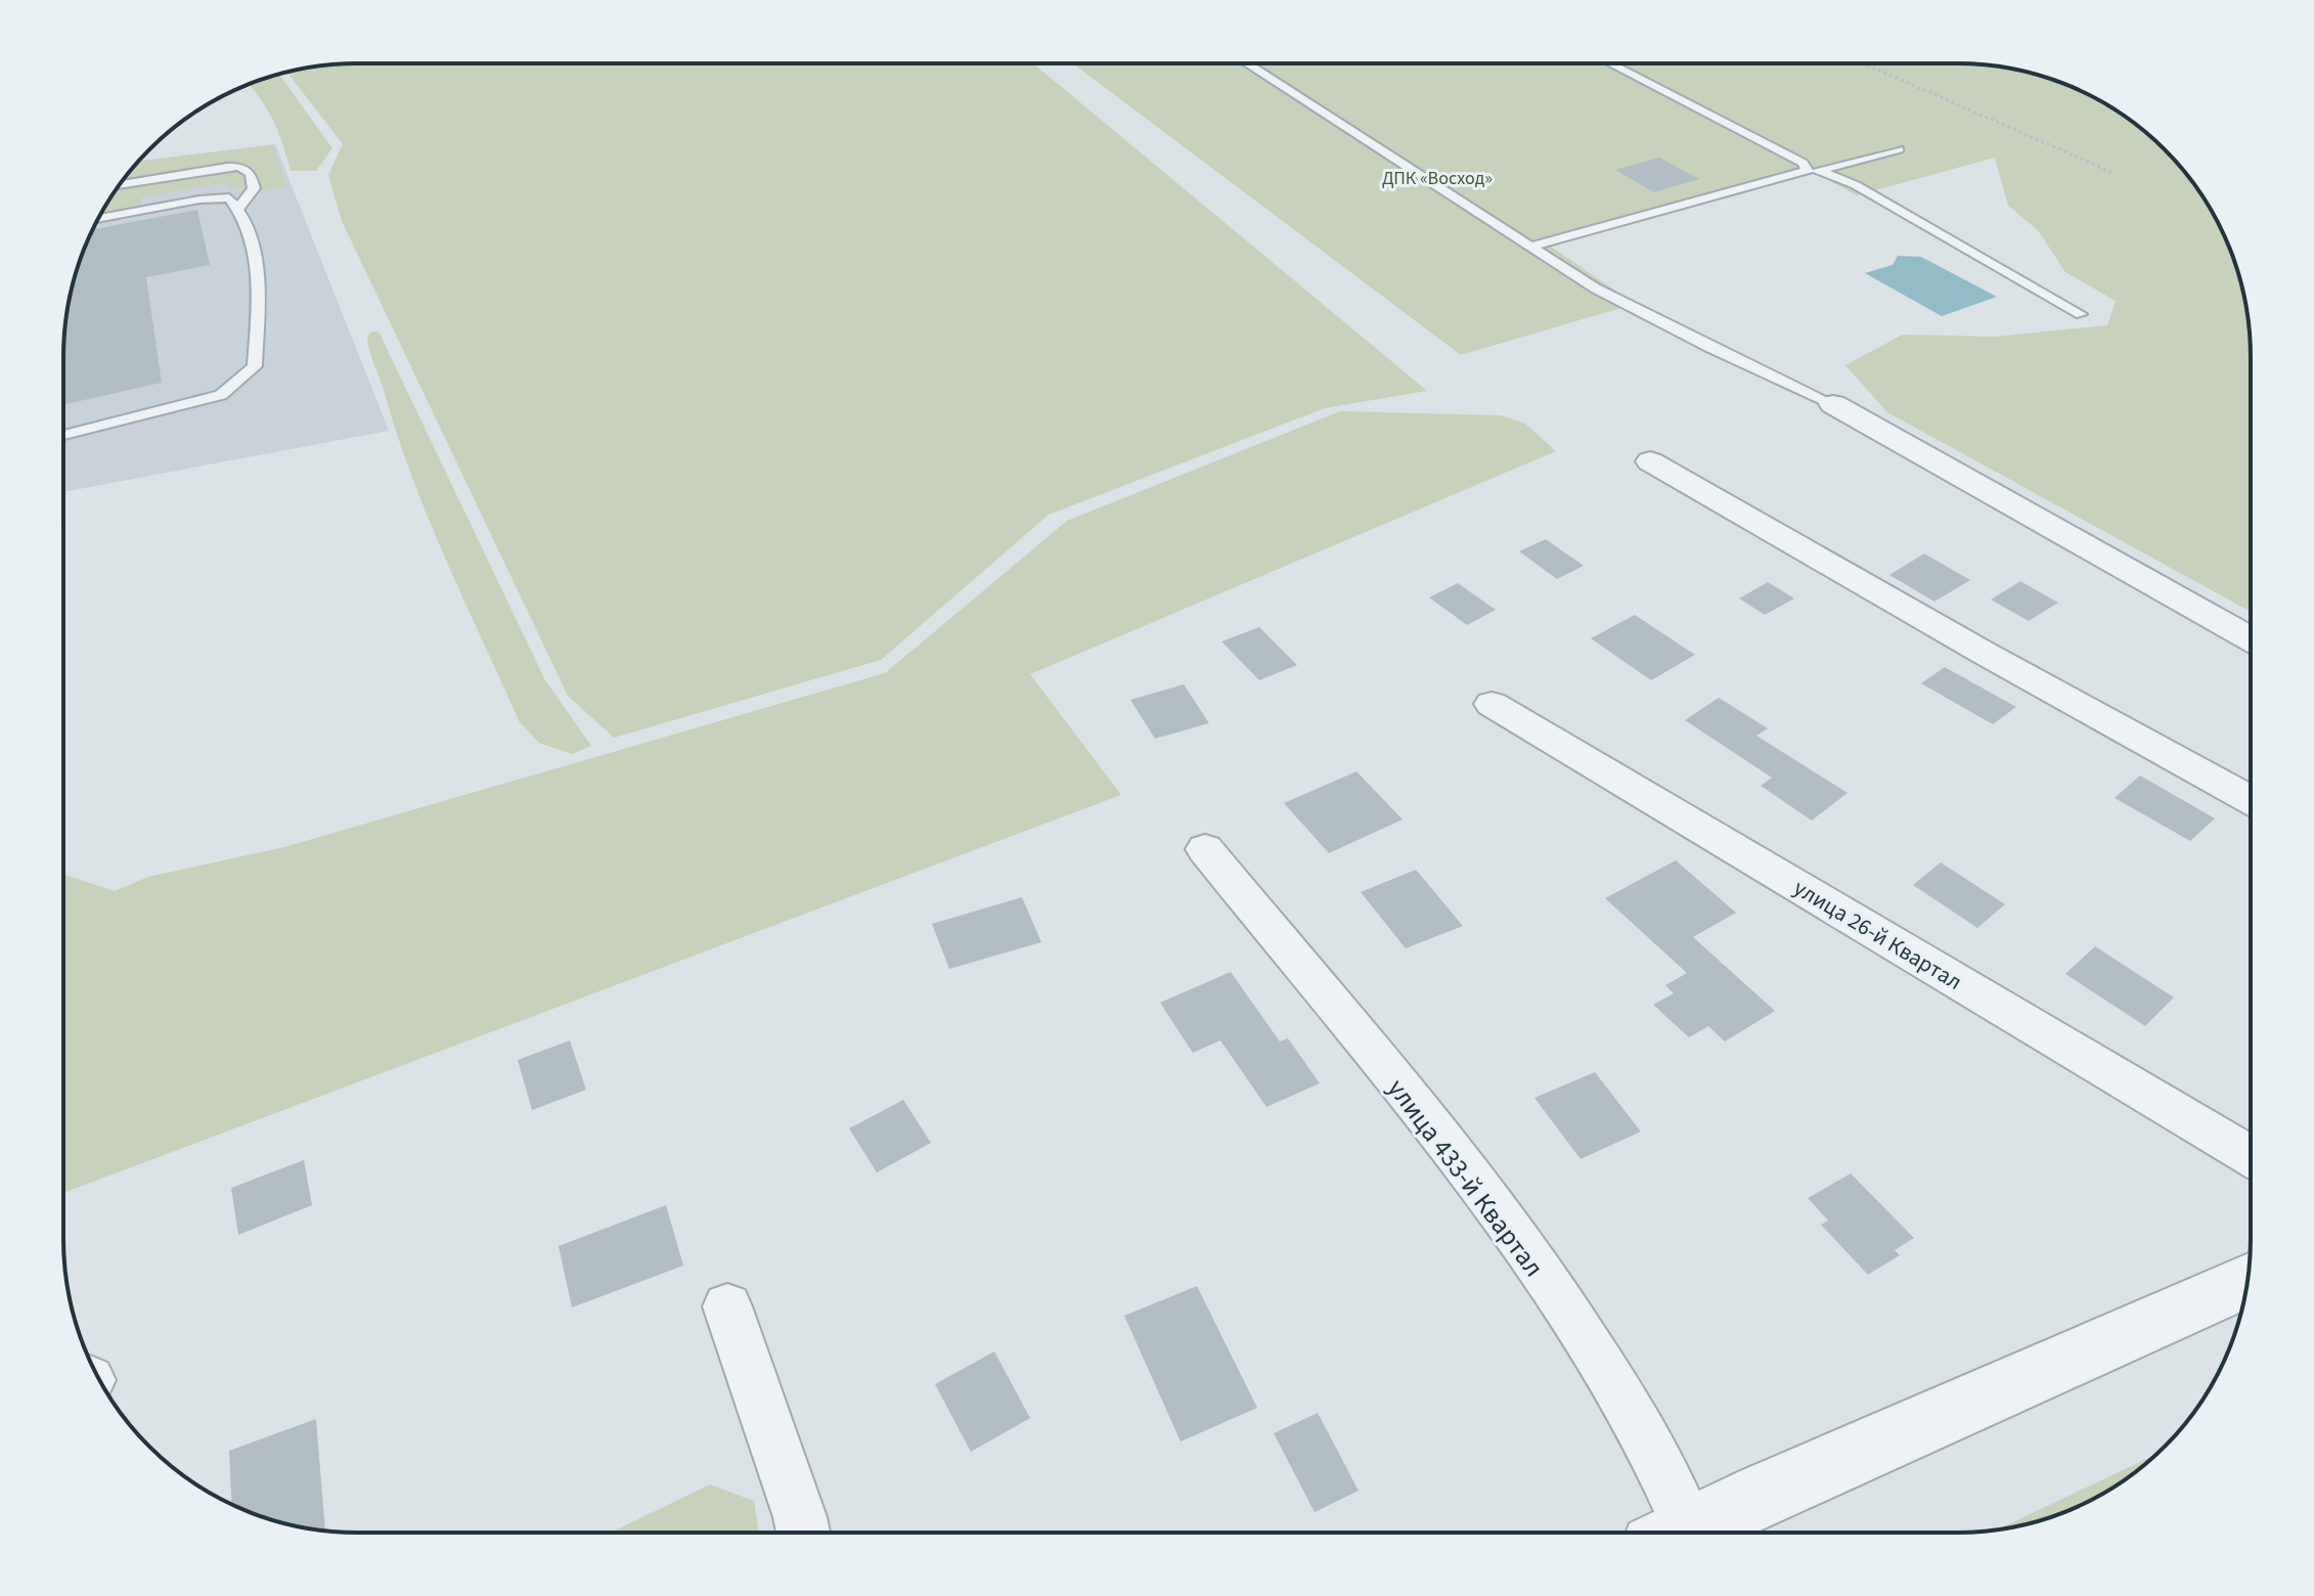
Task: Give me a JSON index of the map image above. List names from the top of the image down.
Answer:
{
  "streets": {
    "street": ["улица 26-й Квартал", "улица 433-й Квартал"]
  },
  "parks": ["ДПК «Восход»"]
}
